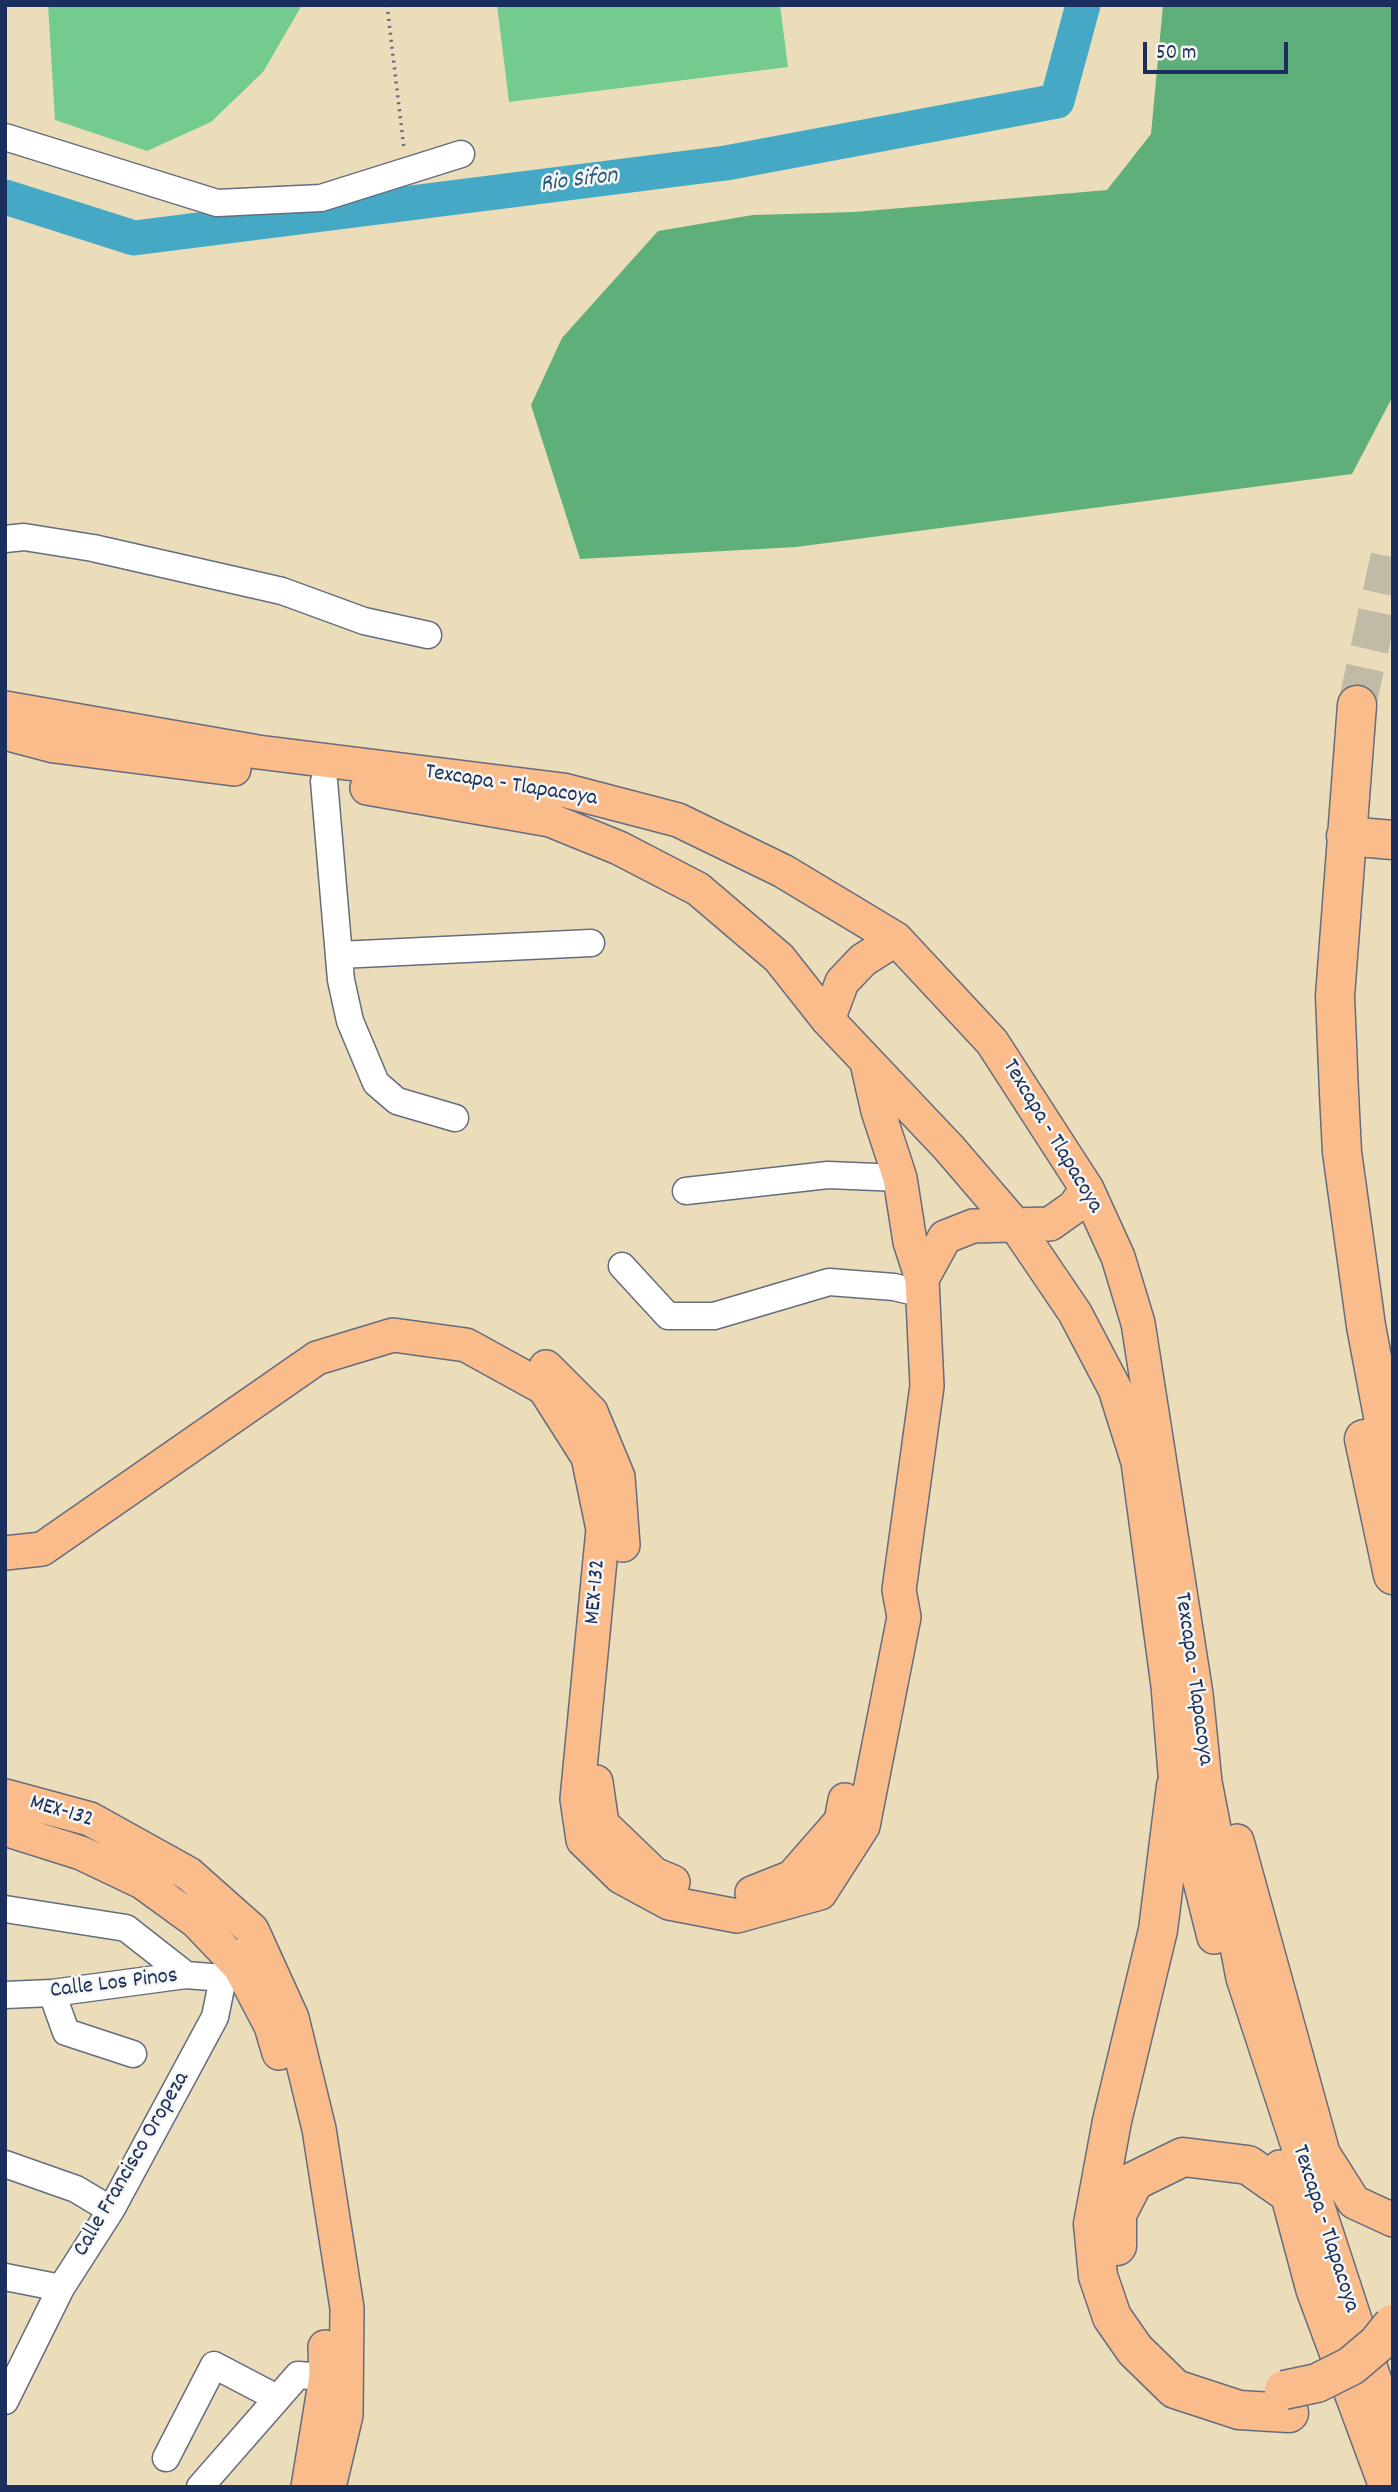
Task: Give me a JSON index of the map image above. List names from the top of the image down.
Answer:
{
  "streets": {
    "main road": ["Texcapa - Tlapacoya", "MEX-132"],
    "street": ["Calle Los Pinos", "Calle Francisco Oropeza"]
  },
  "crossings": [
    ["Texcapa - Tlapacoya", "MEX-132"],
    ["MEX-132", "Calle Los Pinos"],
    ["MEX-132", "Calle Francisco Oropeza"],
    ["Calle Los Pinos", "Calle Francisco Oropeza"]
  ],
  "water": ["Rio Sifon"],
  "scale_bar": "50 m"
}
